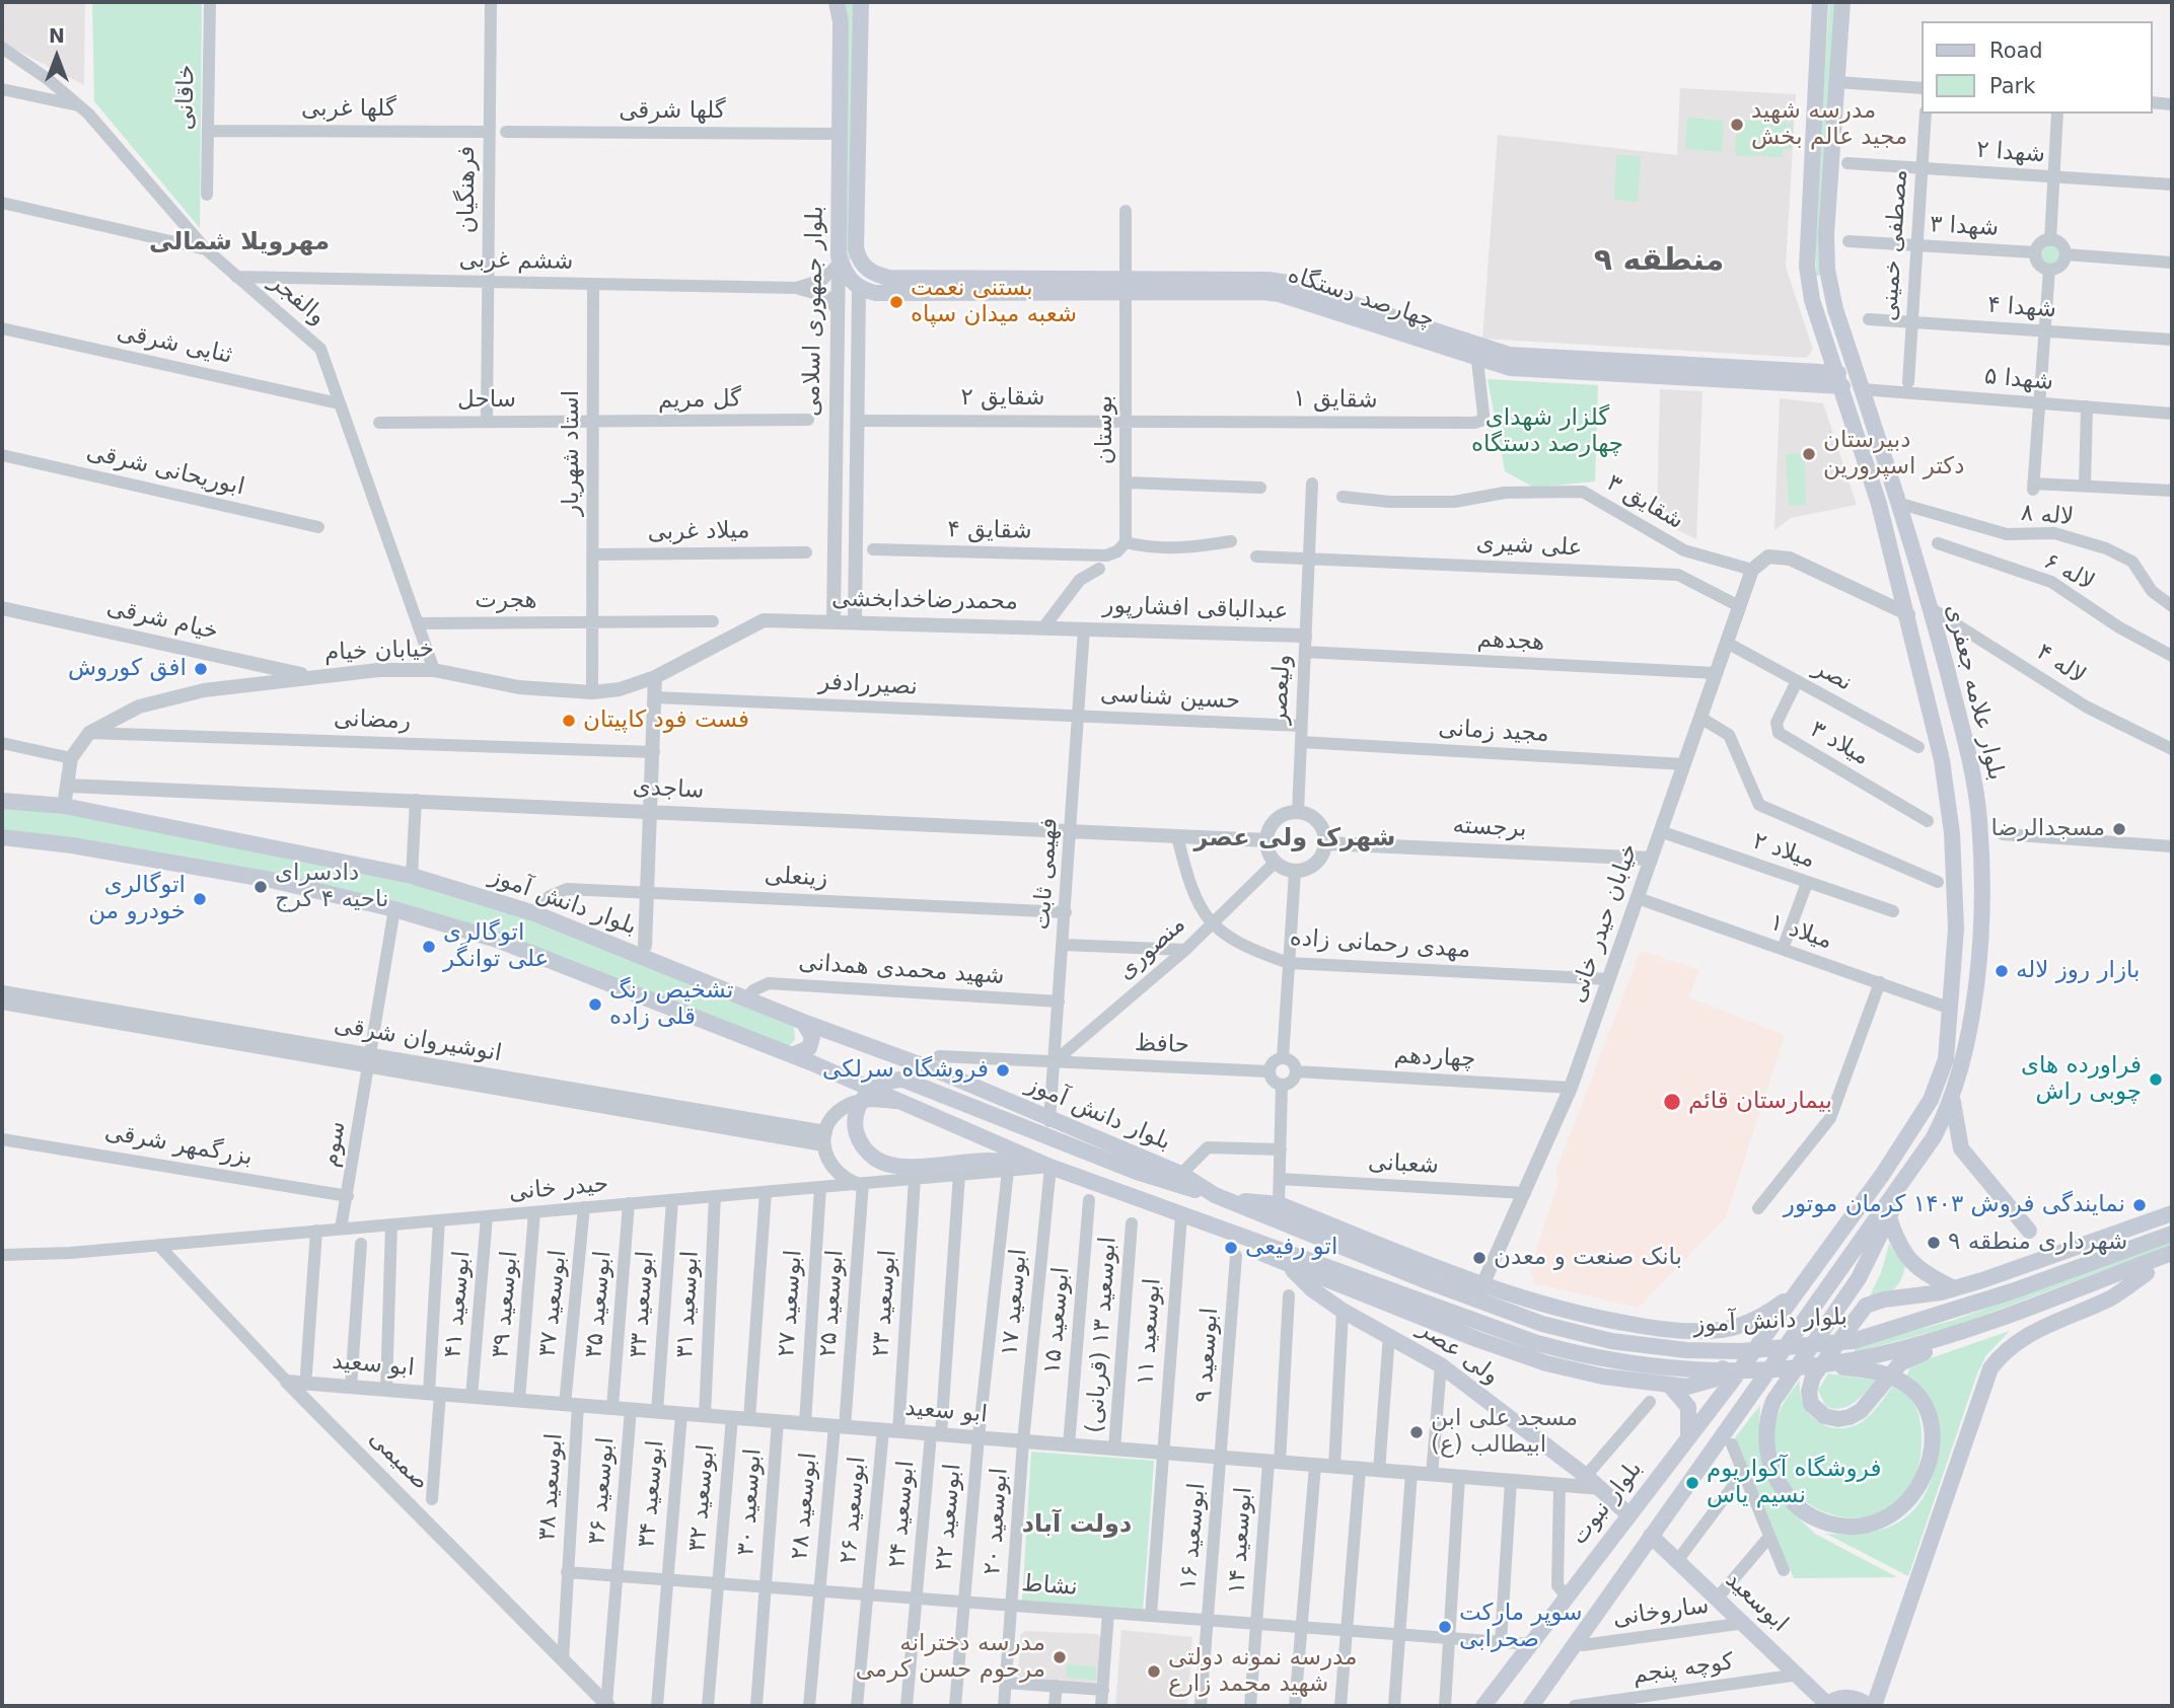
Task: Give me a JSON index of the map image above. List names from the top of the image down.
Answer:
{
  "streets": {
    "main road": [
      "چهارصد دستگاه",
      "بلوار جمهوری اسلامی",
      "بلوار علامه جعفری",
      "بلوار دانش آموز",
      "ولی عصر",
      "بلوار نبوت",
      "ابوسعید"
    ],
    "street": [
      "خاقانی",
      "گلها غربی",
      "گلها شرقی",
      "شهدا ۲",
      "فرهنگیان",
      "شهدا ۳",
      "مصطفی خمینی",
      "ششم غربی",
      "والفجر",
      "شهدا ۴",
      "ثنایی شرقی",
      "شهدا ۵",
      "شقایق ۲",
      "ساحل",
      "گل مریم",
      "شقایق ۱",
      "بوستان",
      "استاد شهریار",
      "ابوریحانی شرقی",
      "شقایق ۳",
      "لاله ۸",
      "شقایق ۴",
      "میلاد غربی",
      "علی شیری",
      "لاله ۶",
      "هجرت",
      "محمدرضاخدابخشی",
      "عبدالباقی افشارپور",
      "خیام شرقی",
      "هجدهم",
      "خیابان خیام",
      "لاله ۴",
      "نصر",
      "نصیررادفر",
      "ولیعصر",
      "حسین شناسی",
      "رمضانی",
      "مجید زمانی",
      "میلاد ۳",
      "ساجدی",
      "برجسته",
      "میلاد ۲",
      "فهیمی ثابت",
      "زینعلی",
      "خیابان حیدر خانی",
      "میلاد ۱",
      "مهدی رحمانی زاده",
      "منصوری",
      "شهید محمدی همدانی",
      "انوشیروان شرقی",
      "حافظ",
      "چهاردهم",
      "سوم",
      "بزرگمهر شرقی",
      "شعبانی",
      "حیدر خانی",
      "ابوسعید ۱۷",
      "ابوسعید ۳۷",
      "ابوسعید ۲۷",
      "ابوسعید ۲۵",
      "ابوسعید ۲۳",
      "ابوسعید ۴۱",
      "ابوسعید ۳۹",
      "ابوسعید ۳۵",
      "ابوسعید ۳۳",
      "ابوسعید ۳۱",
      "ابوسعید ۱۵",
      "ابوسعید ۱۱",
      "ابوسعید ۱۳ (قربانی)",
      "ابوسعید ۹",
      "ابو سعید",
      "صمیمی",
      "ابوسعید ۳۸",
      "ابوسعید ۳۶",
      "ابوسعید ۳۴",
      "ابوسعید ۳۲",
      "ابوسعید ۳۰",
      "ابوسعید ۲۸",
      "ابوسعید ۲۶",
      "ابوسعید ۲۴",
      "ابوسعید ۲۲",
      "ابوسعید ۲۰",
      "ابوسعید ۱۶",
      "ابوسعید ۱۴",
      "نشاط",
      "ساروخانی",
      "کوچه پنجم"
    ]
  },
  "crossings": [
    ["خاقانی", "گلها غربی"],
    ["گلها غربی", "فرهنگیان"],
    ["گلها شرقی", "بلوار جمهوری اسلامی"],
    ["شهدا ۲", "مصطفی خمینی"],
    ["فرهنگیان", "ششم غربی"],
    ["فرهنگیان", "ساحل"],
    ["شهدا ۳", "مصطفی خمینی"],
    ["مصطفی خمینی", "شهدا ۴"],
    ["ششم غربی", "والفجر"],
    ["ششم غربی", "استاد شهریار"],
    ["چهارصد دستگاه", "بلوار جمهوری اسلامی"],
    ["چهارصد دستگاه", "شقایق ۱"],
    ["چهارصد دستگاه", "بوستان"],
    ["چهارصد دستگاه", "بلوار علامه جعفری"],
    ["والفجر", "ثنایی شرقی"],
    ["والفجر", "هجرت"],
    ["والفجر", "خیابان خیام"],
    ["بلوار جمهوری اسلامی", "شقایق ۲"],
    ["بلوار جمهوری اسلامی", "محمدرضاخدابخشی"],
    ["شهدا ۵", "بلوار علامه جعفری"],
    ["شقایق ۲", "شقایق ۱"],
    ["شقایق ۲", "بوستان"],
    ["ساحل", "گل مریم"],
    ["ساحل", "استاد شهریار"],
    ["گل مریم", "استاد شهریار"],
    ["شقایق ۱", "بوستان"],
    ["بوستان", "شقایق ۴"],
    ["استاد شهریار", "میلاد غربی"],
    ["استاد شهریار", "هجرت"],
    ["استاد شهریار", "خیابان خیام"],
    ["شقایق ۳", "خیابان حیدر خانی"],
    ["لاله ۸", "بلوار علامه جعفری"],
    ["علی شیری", "ولیعصر"],
    ["علی شیری", "خیابان حیدر خانی"],
    ["محمدرضاخدابخشی", "عبدالباقی افشارپور"],
    ["محمدرضاخدابخشی", "خیابان خیام"],
    ["محمدرضاخدابخشی", "فهیمی ثابت"],
    ["عبدالباقی افشارپور", "ولیعصر"],
    ["عبدالباقی افشارپور", "فهیمی ثابت"],
    ["خیام شرقی", "خیابان خیام"],
    ["هجدهم", "ولیعصر"],
    ["هجدهم", "خیابان حیدر خانی"],
    ["خیابان خیام", "رمضانی"],
    ["لاله ۴", "بلوار علامه جعفری"],
    ["نصر", "میلاد ۳"],
    ["نصر", "خیابان حیدر خانی"],
    ["نصیررادفر", "حسین شناسی"],
    ["نصیررادفر", "فهیمی ثابت"],
    ["ولیعصر", "حسین شناسی"],
    ["ولیعصر", "مجید زمانی"],
    ["ولیعصر", "ساجدی"],
    ["ولیعصر", "برجسته"],
    ["ولیعصر", "منصوری"],
    ["بلوار علامه جعفری", "میلاد ۱"],
    ["بلوار علامه جعفری", "بلوار نبوت"],
    ["بلوار علامه جعفری", "ابوسعید"],
    ["حسین شناسی", "فهیمی ثابت"],
    ["مجید زمانی", "خیابان حیدر خانی"],
    ["ساجدی", "برجسته"],
    ["ساجدی", "فهیمی ثابت"],
    ["ساجدی", "مهدی رحمانی زاده"],
    ["ساجدی", "منصوری"],
    ["برجسته", "خیابان حیدر خانی"],
    ["برجسته", "منصوری"],
    ["میلاد ۲", "خیابان حیدر خانی"],
    ["فهیمی ثابت", "زینعلی"],
    ["فهیمی ثابت", "بلوار دانش آموز"],
    ["فهیمی ثابت", "منصوری"],
    ["فهیمی ثابت", "شهید محمدی همدانی"],
    ["فهیمی ثابت", "حافظ"],
    ["زینعلی", "بلوار دانش آموز"],
    ["بلوار دانش آموز", "شهید محمدی همدانی"],
    ["بلوار دانش آموز", "سوم"],
    ["بلوار دانش آموز", "حیدر خانی"],
    ["بلوار دانش آموز", "ابوسعید ۱۷"],
    ["بلوار دانش آموز", "ابوسعید ۱۱"],
    ["خیابان حیدر خانی", "میلاد ۱"],
    ["خیابان حیدر خانی", "مهدی رحمانی زاده"],
    ["خیابان حیدر خانی", "چهاردهم"],
    ["خیابان حیدر خانی", "شعبانی"],
    ["مهدی رحمانی زاده", "منصوری"],
    ["منصوری", "حافظ"],
    ["انوشیروان شرقی", "سوم"],
    ["حافظ", "چهاردهم"],
    ["سوم", "بزرگمهر شرقی"],
    ["سوم", "حیدر خانی"],
    ["حیدر خانی", "ابوسعید ۱۷"],
    ["حیدر خانی", "ابوسعید ۳۷"],
    ["حیدر خانی", "ابوسعید ۲۷"],
    ["حیدر خانی", "ابوسعید ۲۵"],
    ["حیدر خانی", "ابوسعید ۲۳"],
    ["حیدر خانی", "ابوسعید ۴۱"],
    ["حیدر خانی", "ابوسعید ۳۹"],
    ["حیدر خانی", "ابوسعید ۳۵"],
    ["حیدر خانی", "ابوسعید ۳۳"],
    ["حیدر خانی", "ابوسعید ۳۱"],
    ["حیدر خانی", "صمیمی"],
    ["حیدر خانی", "ابوسعید ۲۴"],
    ["حیدر خانی", "ابوسعید ۲۲"],
    ["ابوسعید ۱۷", "ابو سعید"],
    ["ابوسعید ۱۷", "ابوسعید ۲۰"],
    ["ابوسعید ۳۷", "ابو سعید"],
    ["ابوسعید ۳۷", "ابوسعید ۳۸"],
    ["ابوسعید ۲۷", "ابو سعید"],
    ["ابوسعید ۲۵", "ابو سعید"],
    ["ابوسعید ۲۵", "ابوسعید ۲۸"],
    ["ابوسعید ۲۳", "ابو سعید"],
    ["ابوسعید ۲۳", "ابوسعید ۲۶"],
    ["ابوسعید ۴۱", "ابو سعید"],
    ["ابوسعید ۳۹", "ابو سعید"],
    ["ابوسعید ۳۵", "ابو سعید"],
    ["ابوسعید ۳۳", "ابو سعید"],
    ["ابوسعید ۳۱", "ابو سعید"],
    ["ابوسعید ۱۵", "ابو سعید"],
    ["ابوسعید ۱۱", "ابو سعید"],
    ["ابوسعید ۱۱", "نشاط"],
    ["ابوسعید ۱۳ (قربانی)", "ابو سعید"],
    ["ولی عصر", "ابو سعید"],
    ["ولی عصر", "بلوار نبوت"],
    ["ابوسعید ۹", "ابو سعید"],
    ["ابوسعید ۹", "ابوسعید ۱۶"],
    ["ابو سعید", "صمیمی"],
    ["ابو سعید", "ابوسعید ۳۸"],
    ["ابو سعید", "ابوسعید ۳۶"],
    ["ابو سعید", "ابوسعید ۳۴"],
    ["ابو سعید", "ابوسعید ۳۲"],
    ["ابو سعید", "ابوسعید ۳۰"],
    ["ابو سعید", "ابوسعید ۲۸"],
    ["ابو سعید", "ابوسعید ۲۶"],
    ["ابو سعید", "ابوسعید ۲۴"],
    ["ابو سعید", "ابوسعید ۲۲"],
    ["ابو سعید", "ابوسعید ۲۰"],
    ["ابو سعید", "ابوسعید ۱۶"],
    ["ابو سعید", "ابوسعید ۱۴"],
    ["صمیمی", "ابوسعید ۳۸"],
    ["صمیمی", "ابوسعید ۳۶"],
    ["ابوسعید ۳۸", "نشاط"],
    ["ابوسعید ۳۶", "نشاط"],
    ["ابوسعید ۳۴", "نشاط"],
    ["ابوسعید ۳۲", "نشاط"],
    ["ابوسعید ۳۰", "نشاط"],
    ["بلوار نبوت", "نشاط"],
    ["ابوسعید ۲۸", "نشاط"],
    ["ابوسعید ۲۶", "نشاط"],
    ["ابوسعید ۲۴", "نشاط"],
    ["ابوسعید ۲۲", "نشاط"],
    ["ابوسعید ۲۰", "نشاط"],
    ["ابوسعید ۱۶", "نشاط"],
    ["ابوسعید ۱۴", "نشاط"],
    ["ابوسعید", "ساروخانی"],
    ["ابوسعید", "کوچه پنجم"]
  ],
  "districts": [
    "مهرویلا شمالی",
    "منطقه ۹",
    "شهرک ولی عصر",
    "دولت آباد"
  ],
  "parks": ["گلزار شهدای چهارصد دستگاه"],
  "places": [
    "مدرسه شهید مجید عالم بخش",
    "بستنی نعمت شعبه میدان سپاه",
    "دبیرستان دکتر اسپرورین",
    "افق کوروش",
    "فست فود کاپیتان",
    "مسجدالرضا",
    "دادسرای ناحیه ۴ کرج",
    "اتوگالری خودرو من",
    "اتوگالری علی توانگر",
    "بازار روز لاله",
    "تشخیص رنگ قلی زاده",
    "فروشگاه سرلکی",
    "فراورده های چوبی راش",
    "بیمارستان قائم",
    "نمایندگی فروش ۱۴۰۳ کرمان موتور",
    "شهرداری منطقه ۹",
    "اتو رفیعی",
    "بانک صنعت و معدن",
    "مسجد علی ابن ابیطالب (ع)",
    "فروشگاه آکواریوم نسیم یاس",
    "سوپر مارکت صحرابی",
    "مدرسه دخترانه مرحوم حسن کرمی",
    "مدرسه نمونه دولتی شهید محمد زارع"
  ],
  "legend": ["Road", "Park"],
  "north": "top"
}
